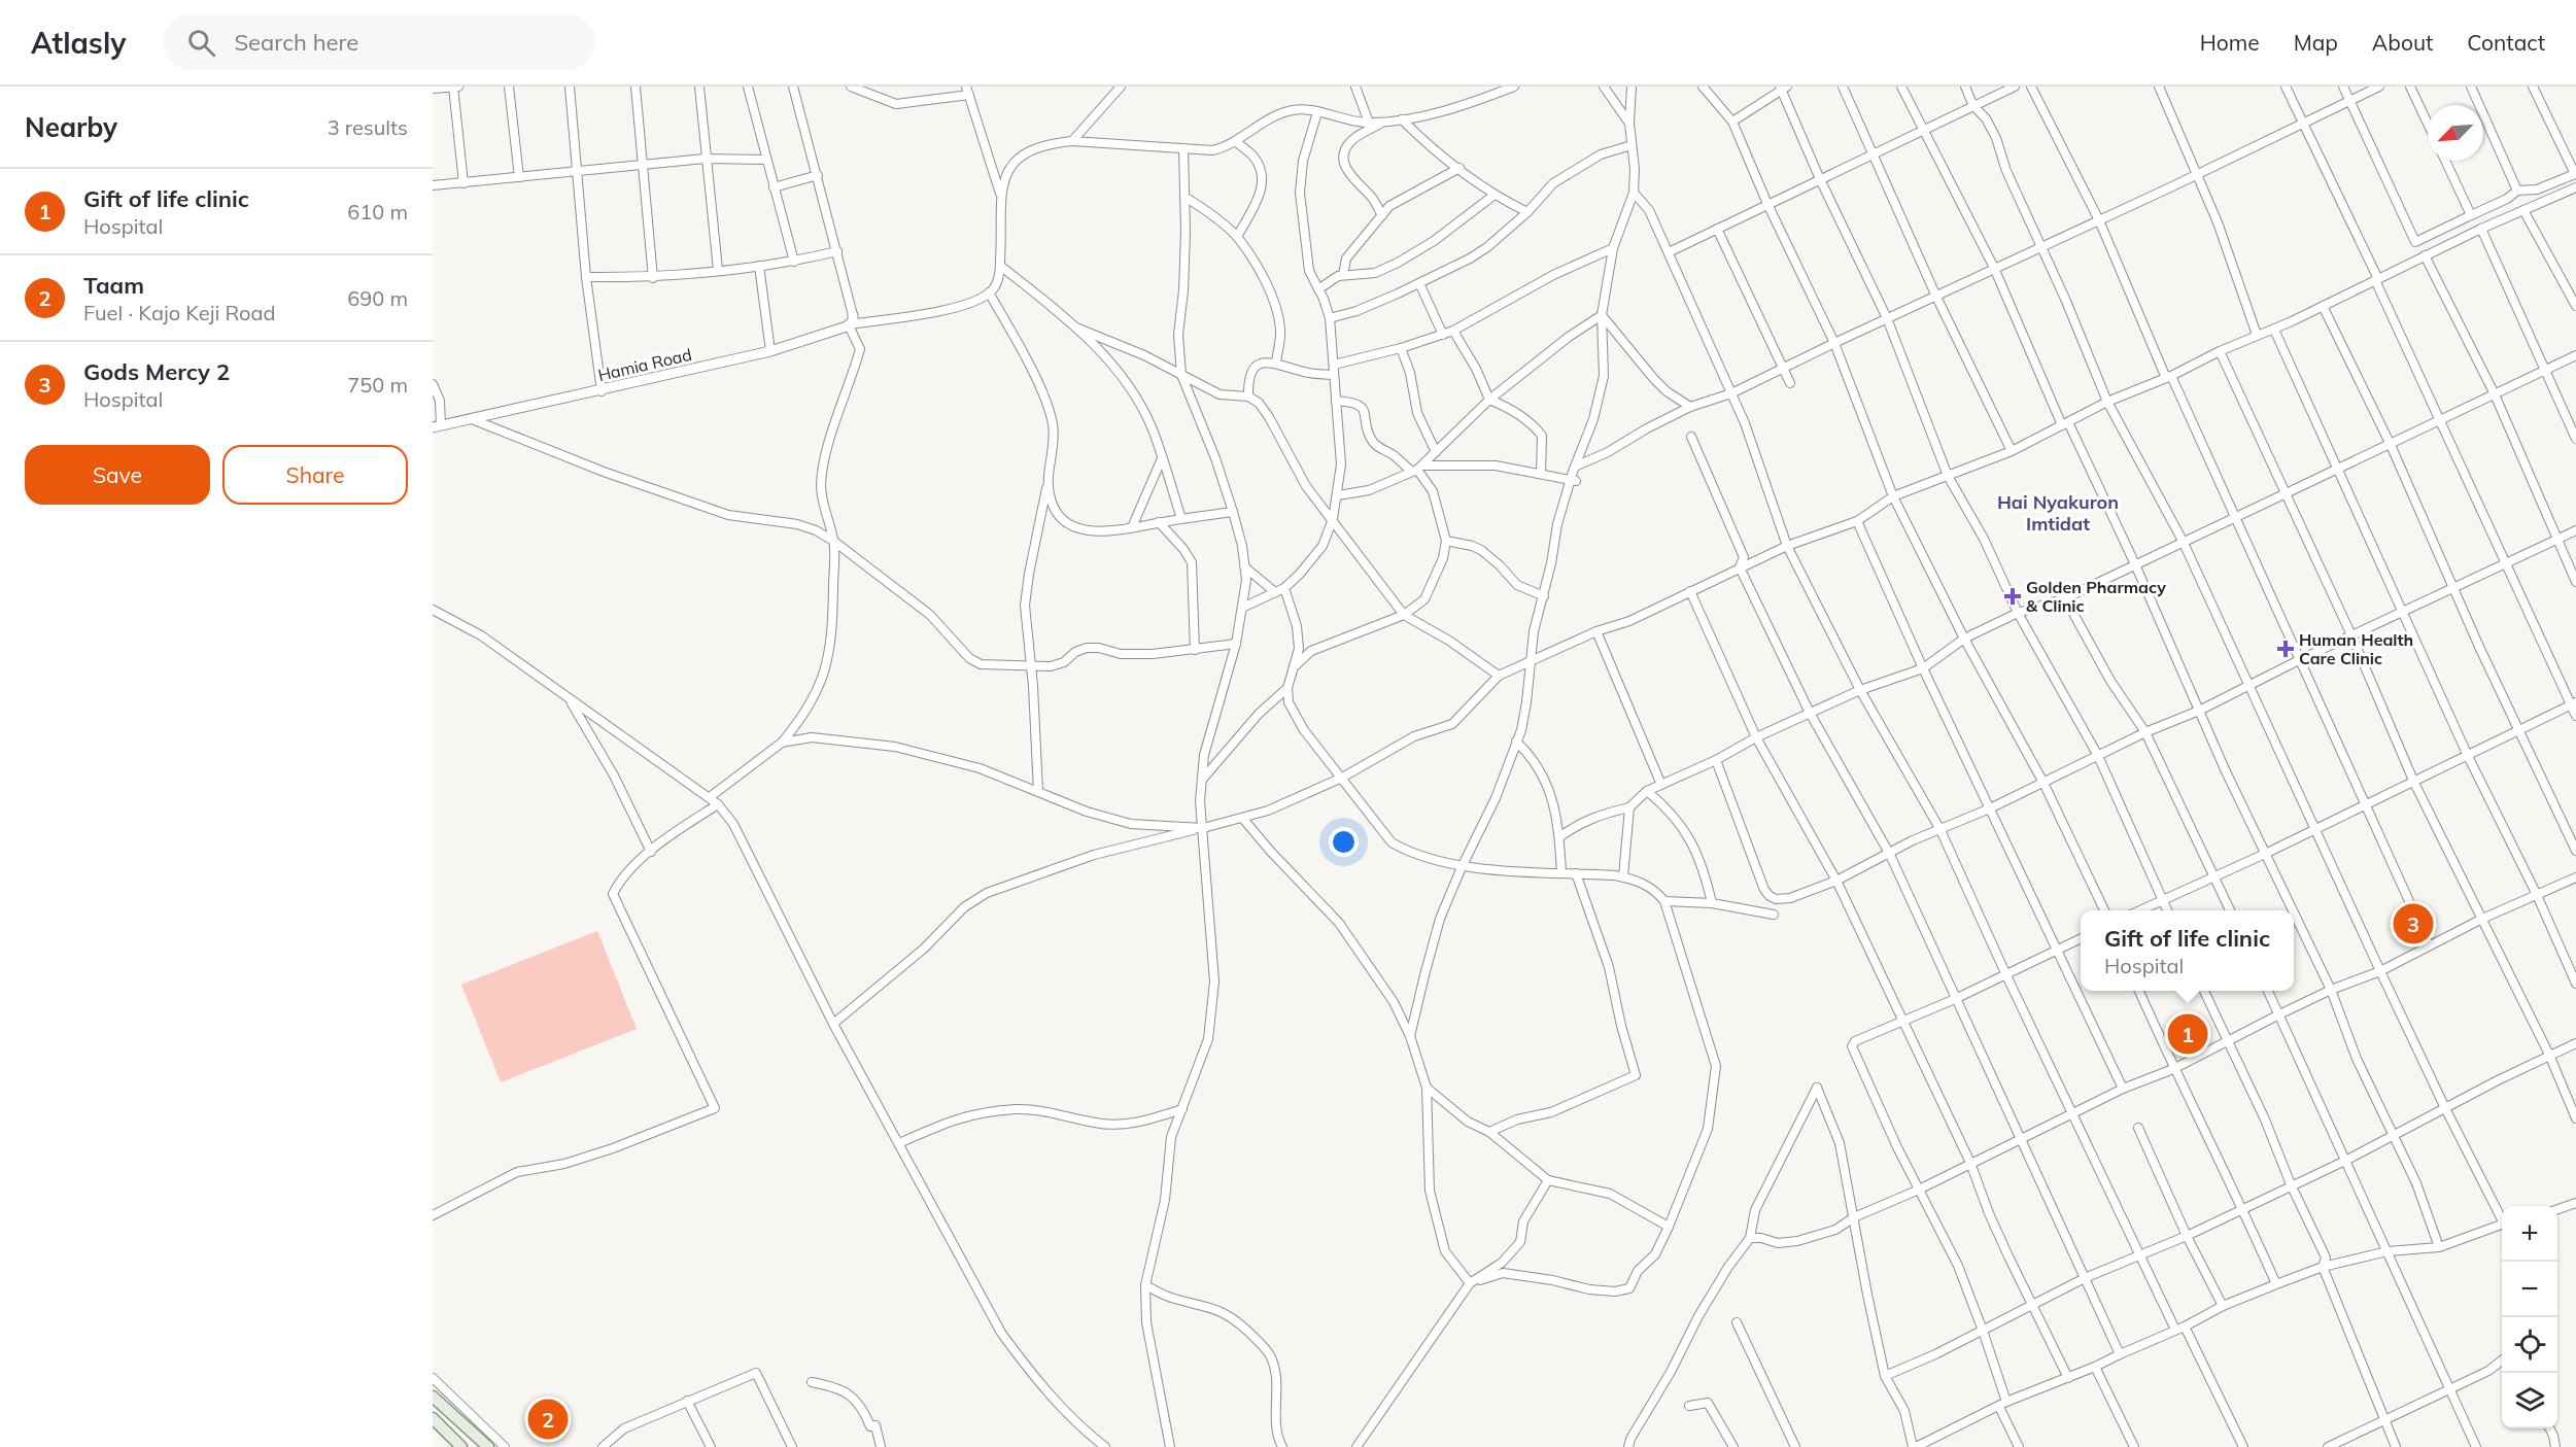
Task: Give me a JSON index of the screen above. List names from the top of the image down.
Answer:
{
  "streets": {
    "street": ["Hamia Road"]
  },
  "districts": ["Hai Nyakuron Imtidat"],
  "places": {
    "health": ["Golden Pharmacy & Clinic", "Human Health Care Clinic"]
  },
  "north": "bottom left",
  "page": {
    "header": "Atlasly",
    "search": "Search here",
    "nav": [
      "Home",
      "Map",
      "About",
      "Contact"
    ],
    "heading": ["Nearby", "3 results"],
    "list": [
      {
        "mark": "1",
        "name": "Gift of life clinic",
        "note": "Hospital",
        "value": "610 m"
      },
      {
        "mark": "2",
        "name": "Taam",
        "note": "Fuel · Kajo Keji Road",
        "value": "690 m"
      },
      {
        "mark": "3",
        "name": "Gods Mercy 2",
        "note": "Hospital",
        "value": "750 m"
      }
    ],
    "buttons": ["Save", "Share"],
    "pins": ["3", "1", "2"],
    "popup": ["Gift of life clinic", "Hospital"],
    "map_buttons": ["+", "−"]
  }
}
